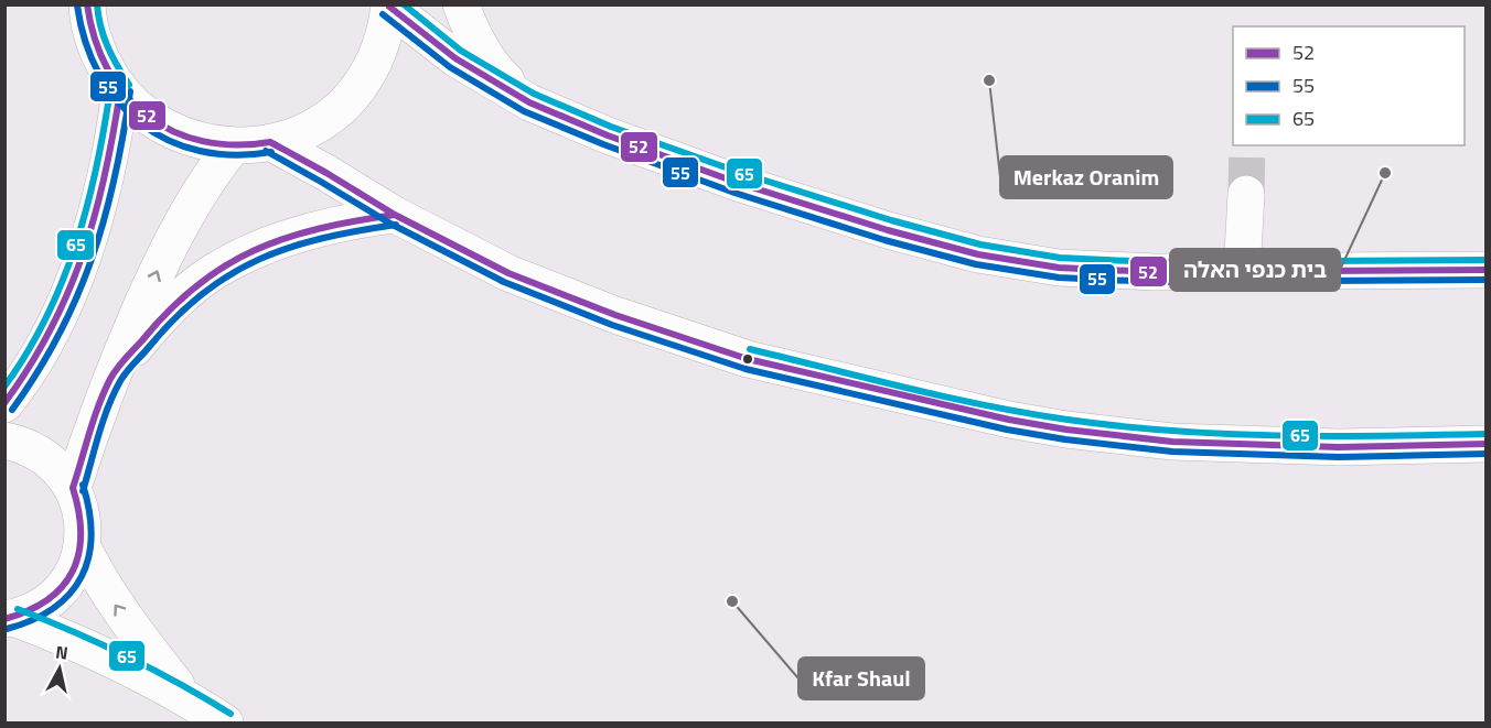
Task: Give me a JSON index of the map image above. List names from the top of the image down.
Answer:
{
  "places": ["Merkaz Oranim", "בית כנפי האלה", "Kfar Shaul"],
  "lines": ["transit line 52", "transit line 65", "transit line 55"],
  "legend": ["52", "55", "65"],
  "north": "top"
}
